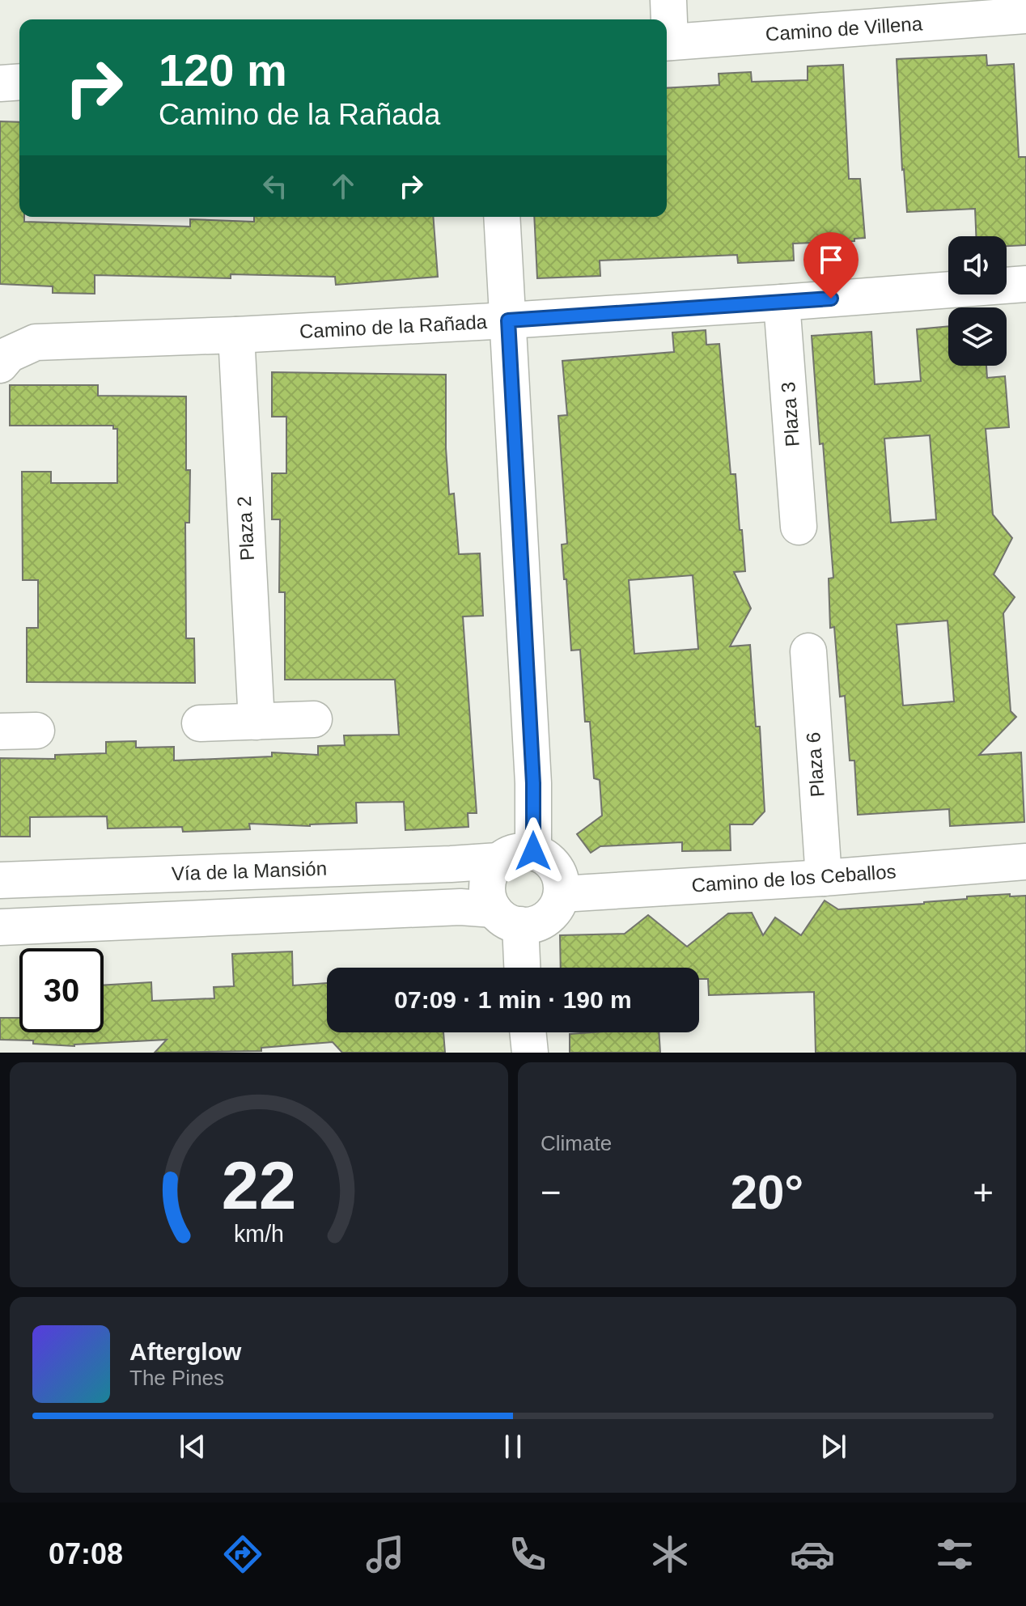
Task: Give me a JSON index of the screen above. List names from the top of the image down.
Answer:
{
  "streets": {
    "street": [
      "Camino de Villena",
      "Camino de la Rañada",
      "Plaza 3",
      "Plaza 2",
      "Plaza 6",
      "Vía de la Mansión",
      "Camino de los Ceballos"
    ]
  },
  "crossings": [
    ["Camino de la Rañada", "Plaza 3"],
    ["Camino de la Rañada", "Plaza 2"],
    ["Plaza 6", "Camino de los Ceballos"],
    ["Vía de la Mansión", "Camino de los Ceballos"]
  ],
  "page": {
    "turn": ["120 m", "Camino de la Rañada"],
    "limit": "30",
    "trip": "07:09 · 1 min · 190 m",
    "tile": "Climate",
    "heat": ["−", "20°", "+"],
    "song": ["Afterglow", "The Pines"],
    "tabs": "07:08",
    "gauge": ["22", "km/h"]
  }
}
